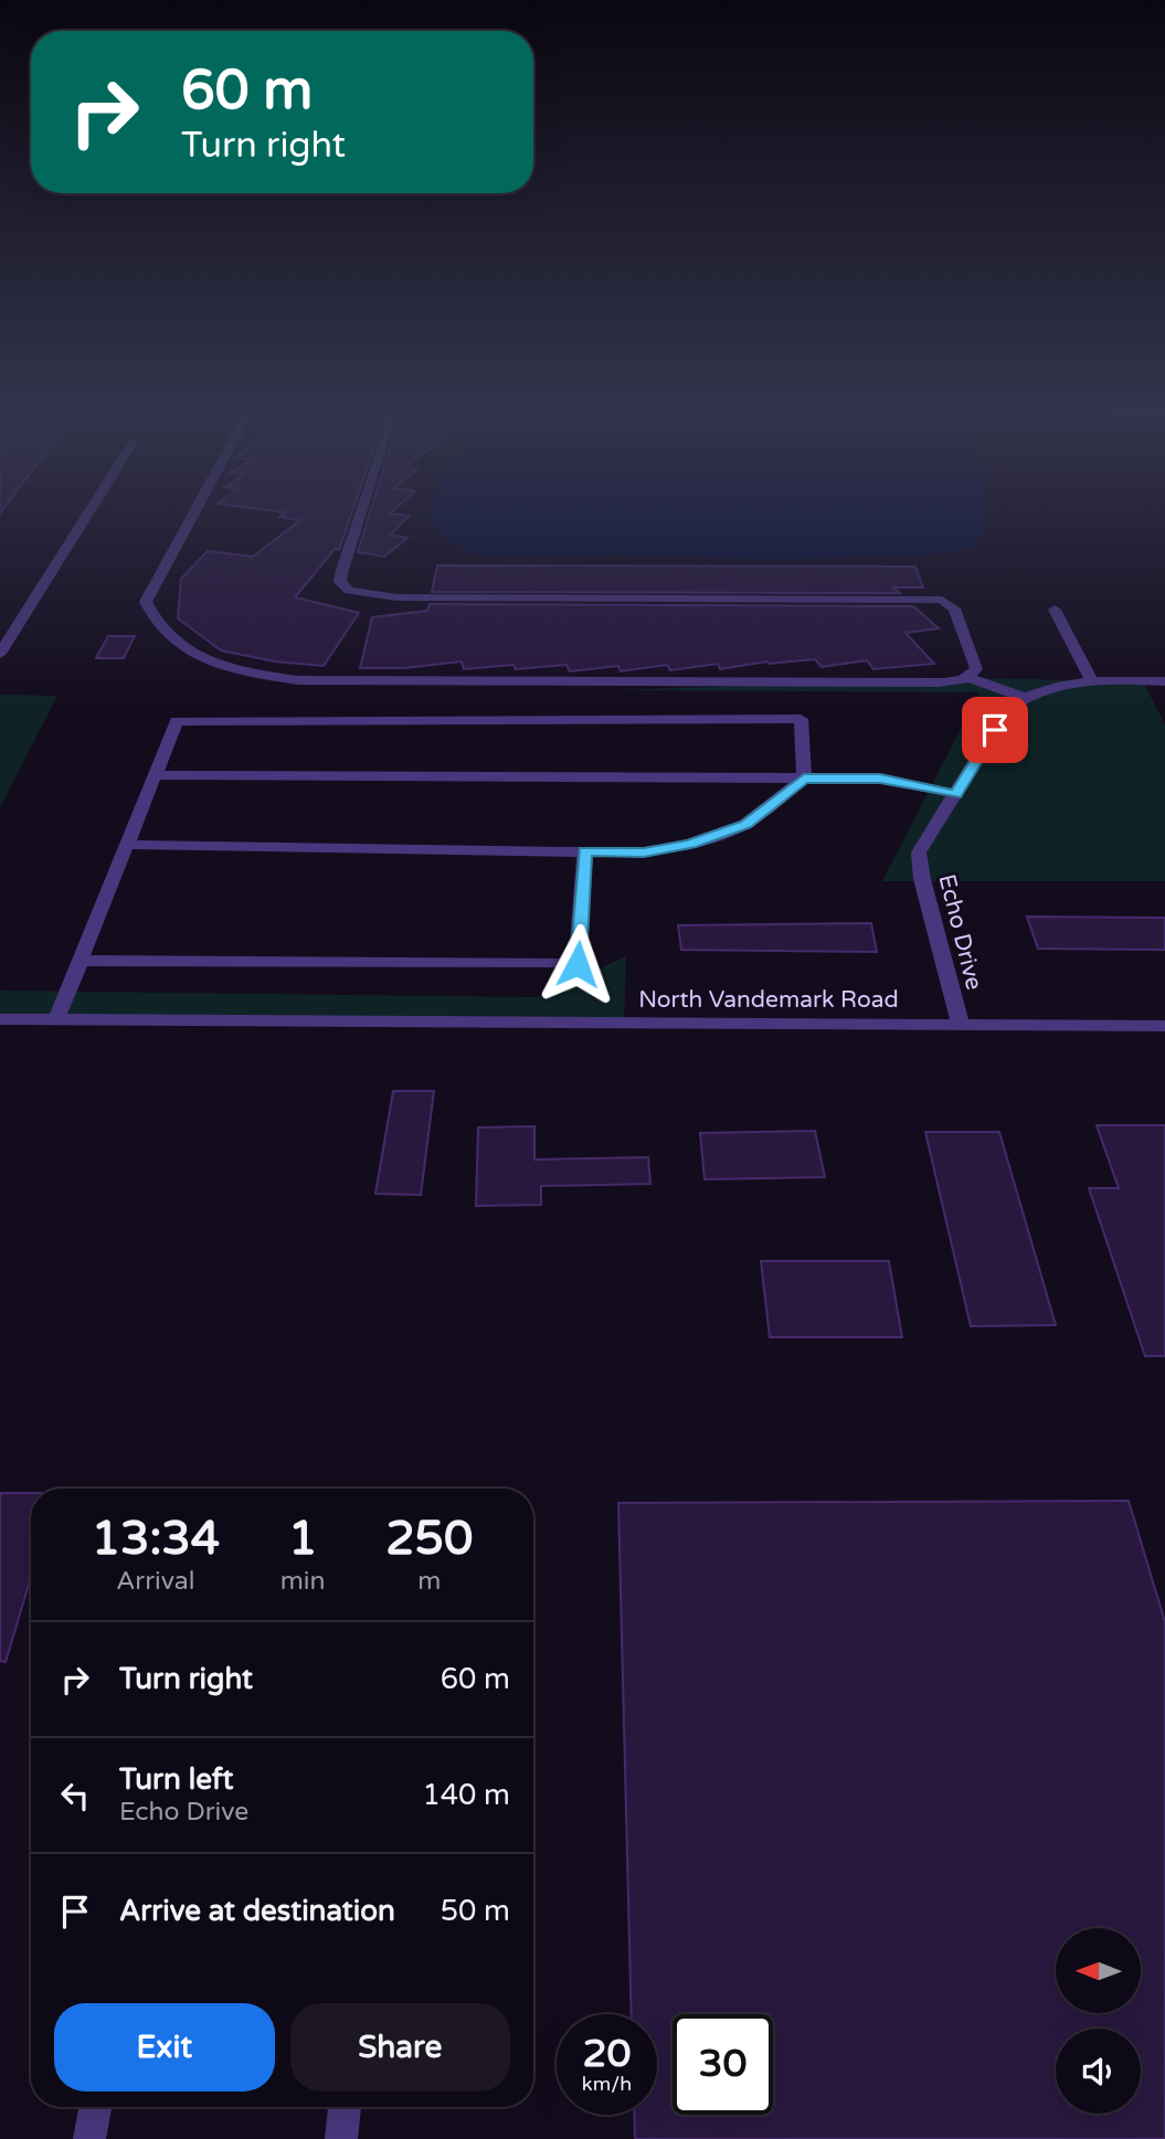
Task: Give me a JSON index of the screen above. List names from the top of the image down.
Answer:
{
  "streets": {
    "street": ["Echo Drive", "North Vandemark Road"]
  },
  "crossings": [
    ["Echo Drive", "North Vandemark Road"]
  ],
  "north": "left",
  "page": {
    "turn": ["60 m", "Turn right"],
    "eta": [
      "13:34",
      "Arrival",
      "1",
      "min",
      "250",
      "m"
    ],
    "list": [
      {
        "name": "Turn right",
        "value": "60 m"
      },
      {
        "name": "Turn left",
        "note": "Echo Drive",
        "value": "140 m"
      },
      {
        "name": "Arrive at destination",
        "value": "50 m"
      }
    ],
    "buttons": ["Exit", "Share"],
    "speed": "20 km/h",
    "limit": "30"
  }
}
